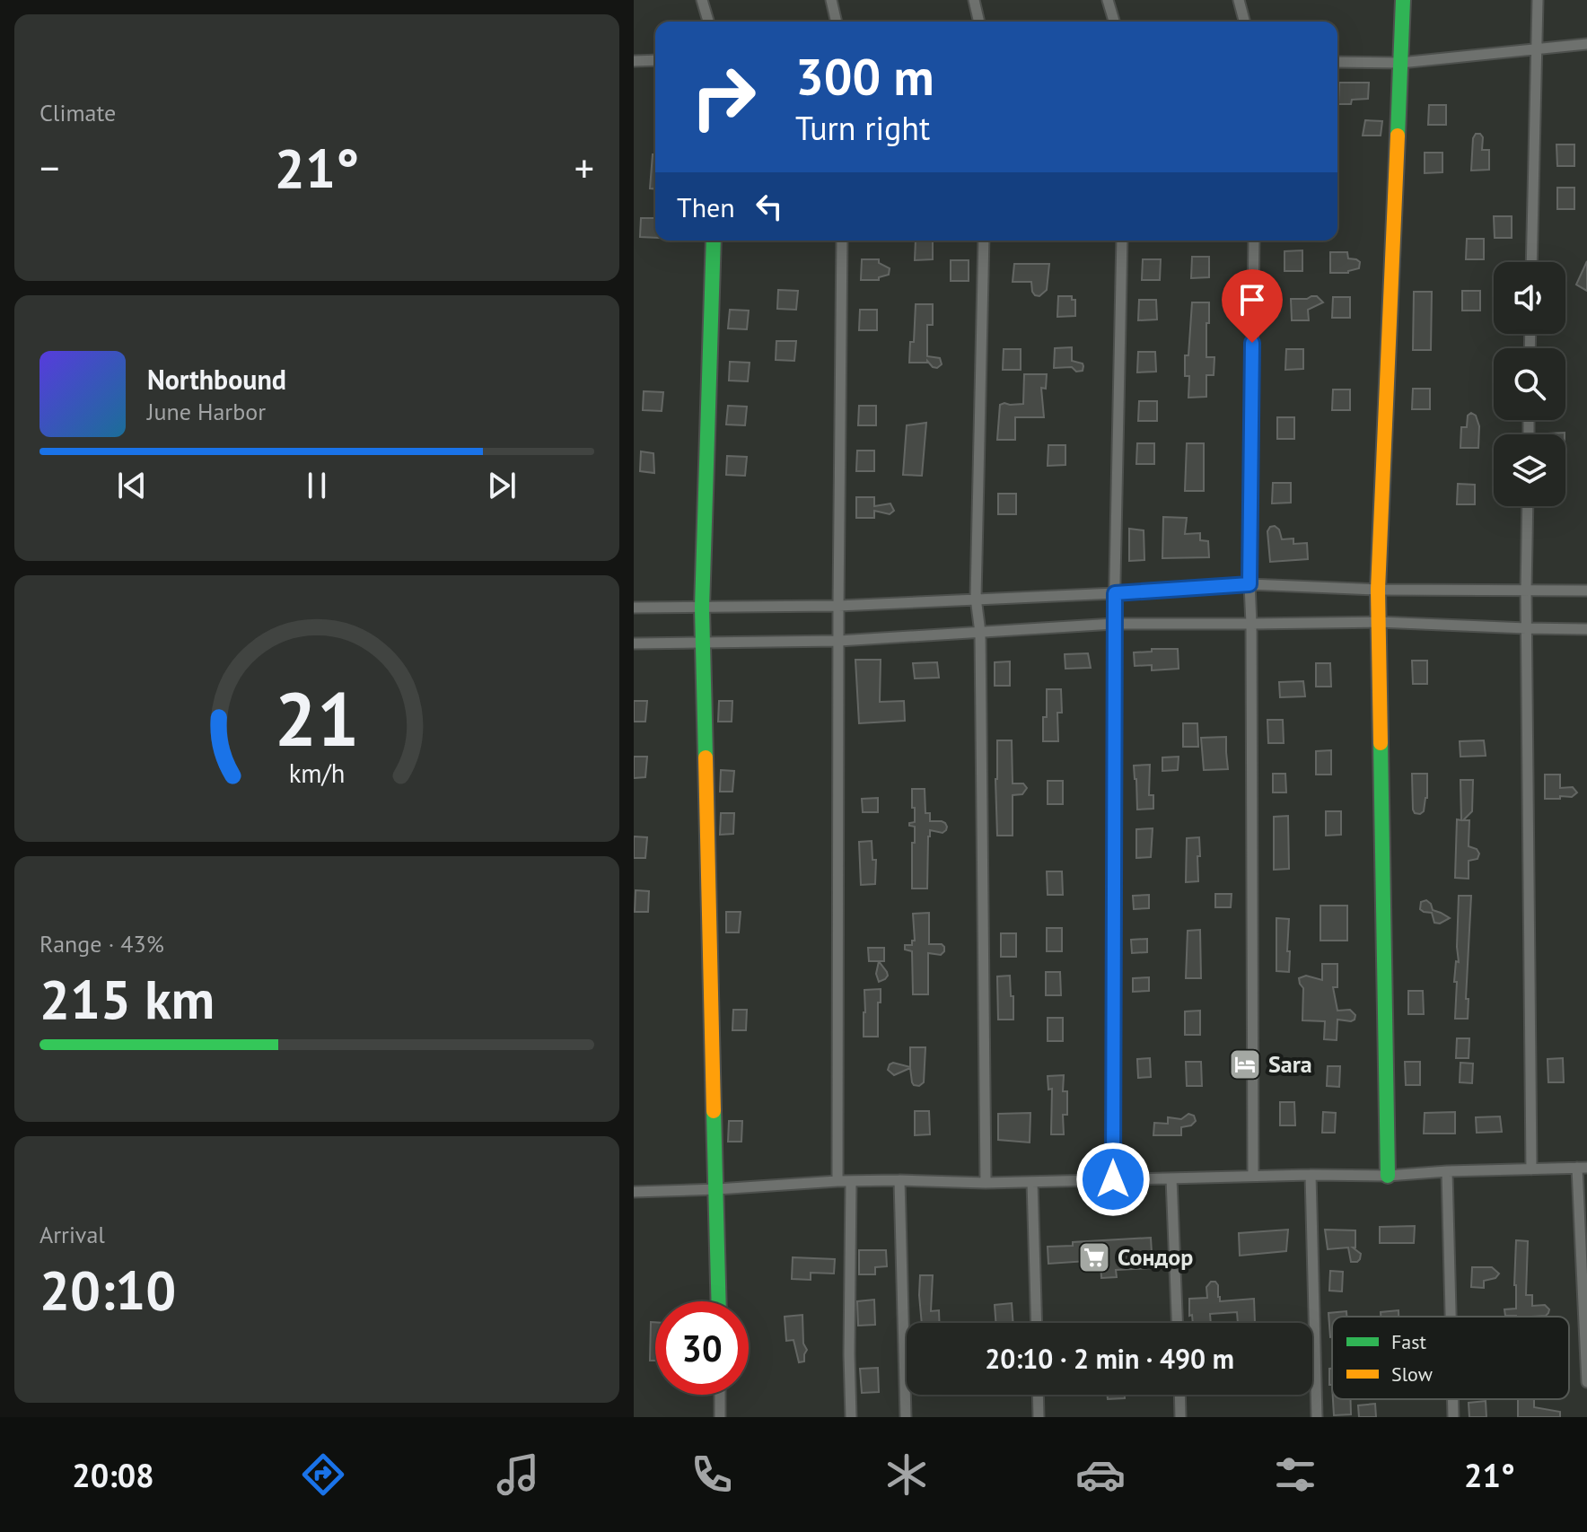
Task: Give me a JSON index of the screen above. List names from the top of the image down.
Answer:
{
  "places": {
    "hotel": ["Sara"],
    "supermarket": ["Сондор"]
  },
  "legend": ["Fast", "Slow"],
  "page": {
    "tile": [
      "Climate",
      ["Range · 43%", "215 km"],
      ["Arrival", "20:10"]
    ],
    "turn": ["300 m", "Turn right"],
    "heat": ["−", "21°", "+"],
    "then": "Then",
    "song": ["Northbound", "June Harbor"],
    "limit": "30",
    "trip": "20:10 · 2 min · 490 m",
    "tabs": ["20:08", "21°"],
    "gauge": ["21", "km/h"]
  }
}
